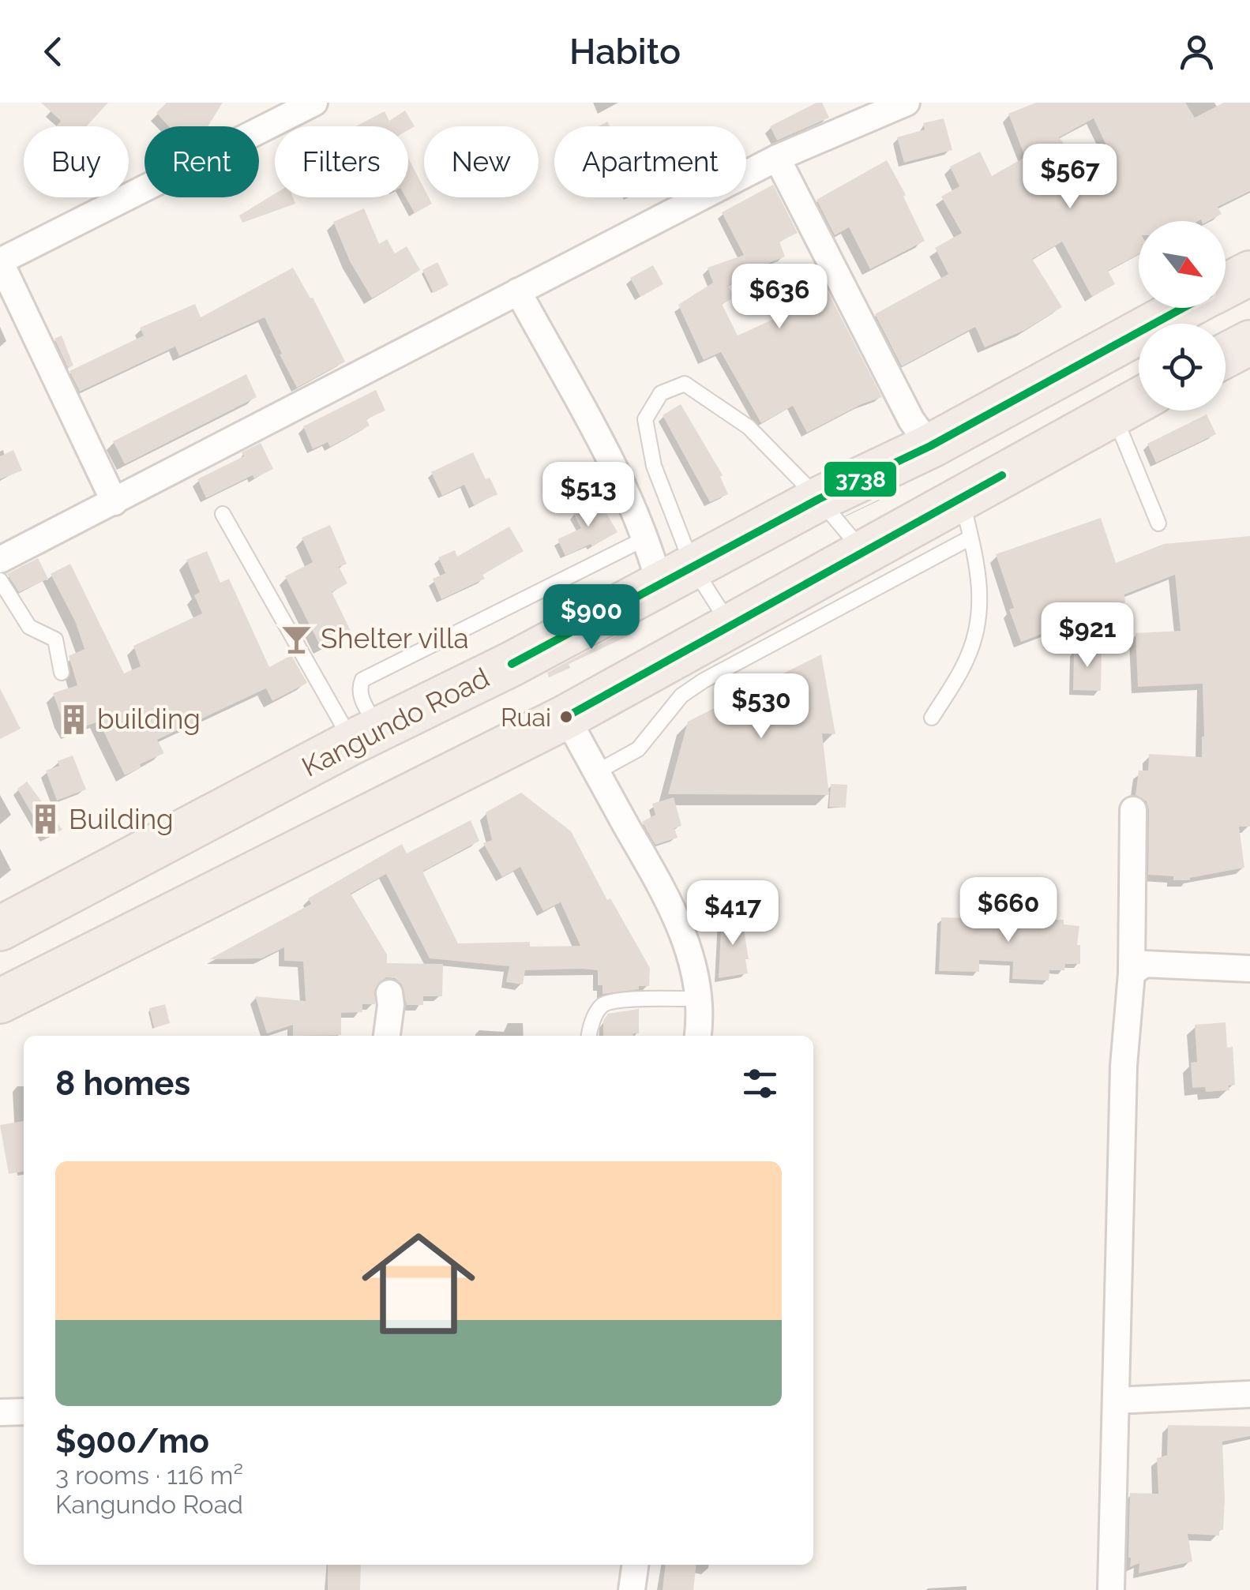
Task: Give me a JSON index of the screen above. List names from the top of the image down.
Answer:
{
  "streets": {
    "highway": ["Kangundo Road"]
  },
  "places": {
    "bar": ["Shelter villa"],
    "other": ["Ruai"],
    "building": ["building", "Building"]
  },
  "lines": ["transit line 3738"],
  "north": "bottom right",
  "page": {
    "header": "Habito",
    "chip": [
      "Buy",
      "Rent",
      "Filters",
      "New",
      "Apartment"
    ],
    "price": [
      "$567",
      "$636",
      "$513",
      "$900",
      "$921",
      "$530",
      "$660",
      "$417"
    ],
    "heading": "8 homes",
    "list": [
      {
        "name": "$900/mo",
        "note": "3 rooms · 116 m² · Kangundo Road"
      }
    ]
  }
}
